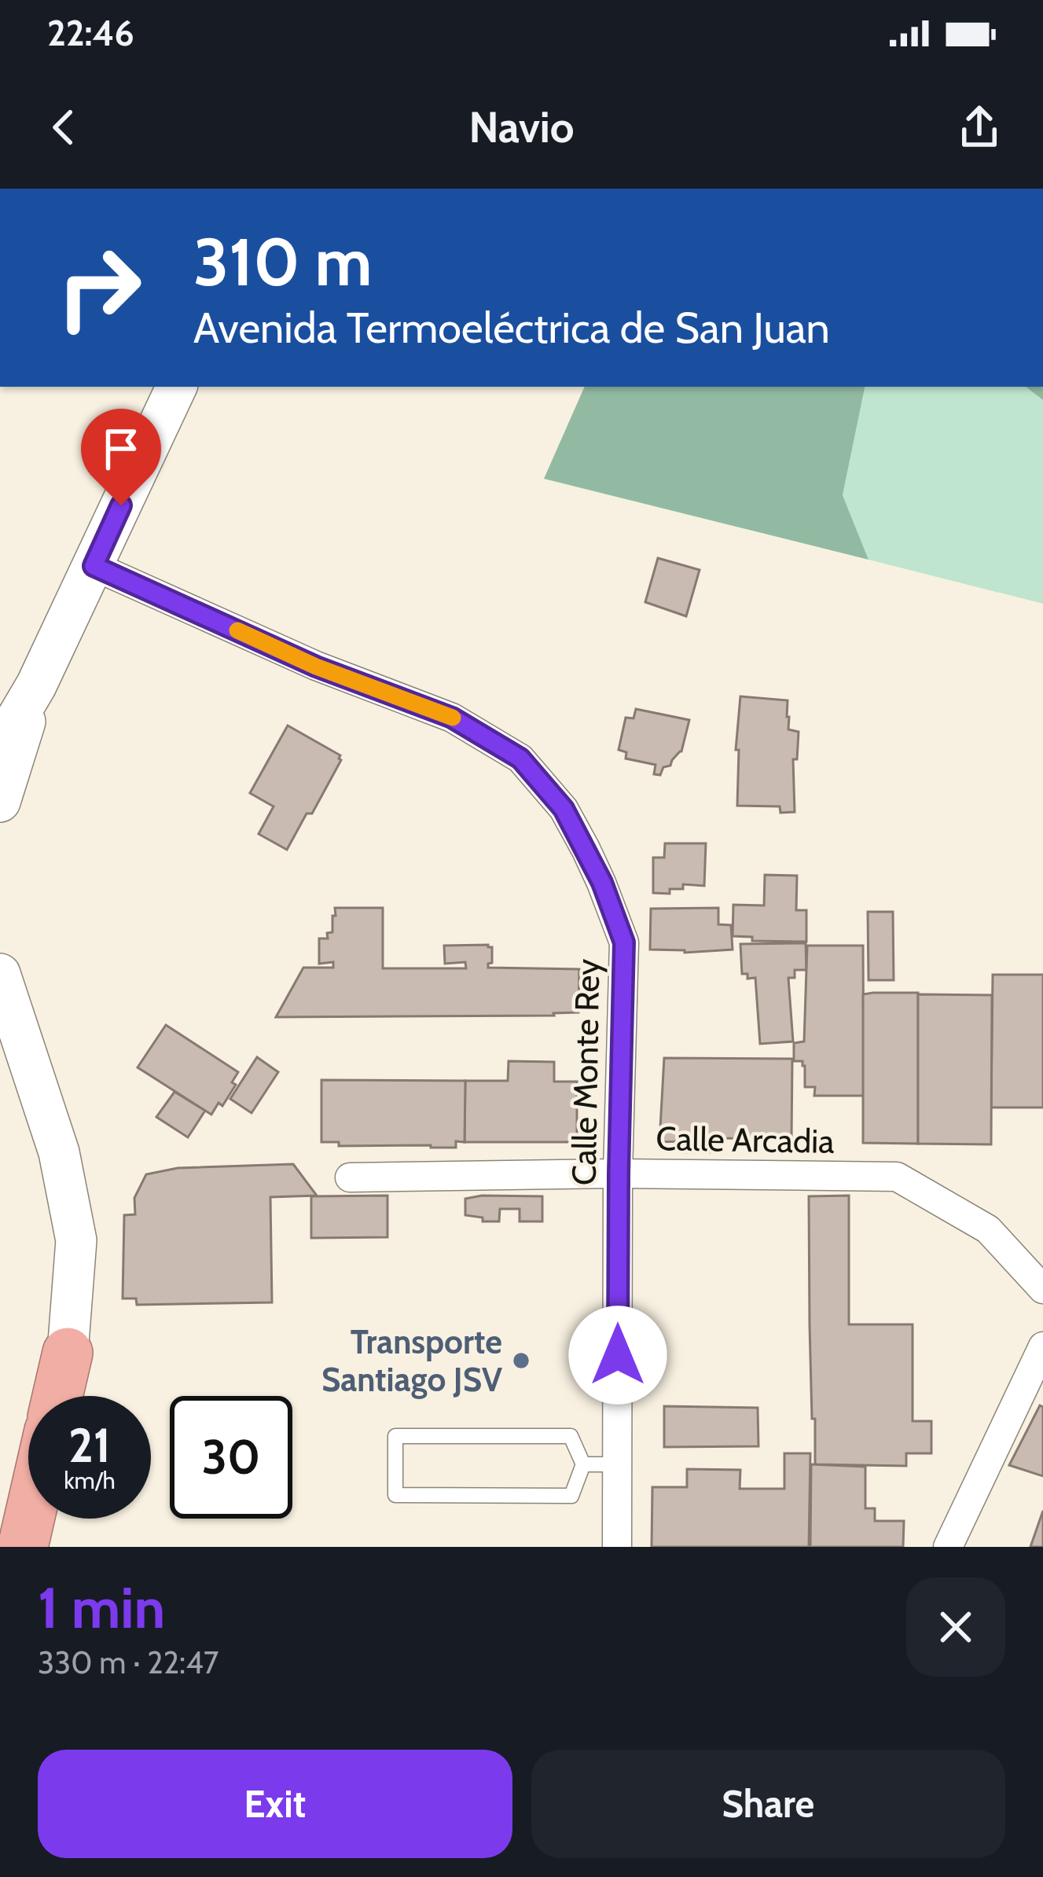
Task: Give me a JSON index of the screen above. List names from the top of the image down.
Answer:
{
  "streets": {
    "street": ["Calle Monte Rey", "Calle Arcadia"]
  },
  "crossings": [
    ["Calle Monte Rey", "Calle Arcadia"]
  ],
  "places": ["Transporte Santiago JSV"],
  "page": {
    "status": "22:46",
    "header": "Navio",
    "turn": ["310 m", "Avenida Termoeléctrica de San Juan"],
    "speed": "21 km/h",
    "limit": "30",
    "heading": ["1 min", "330 m · 22:47"],
    "buttons": ["Exit", "Share"]
  }
}
